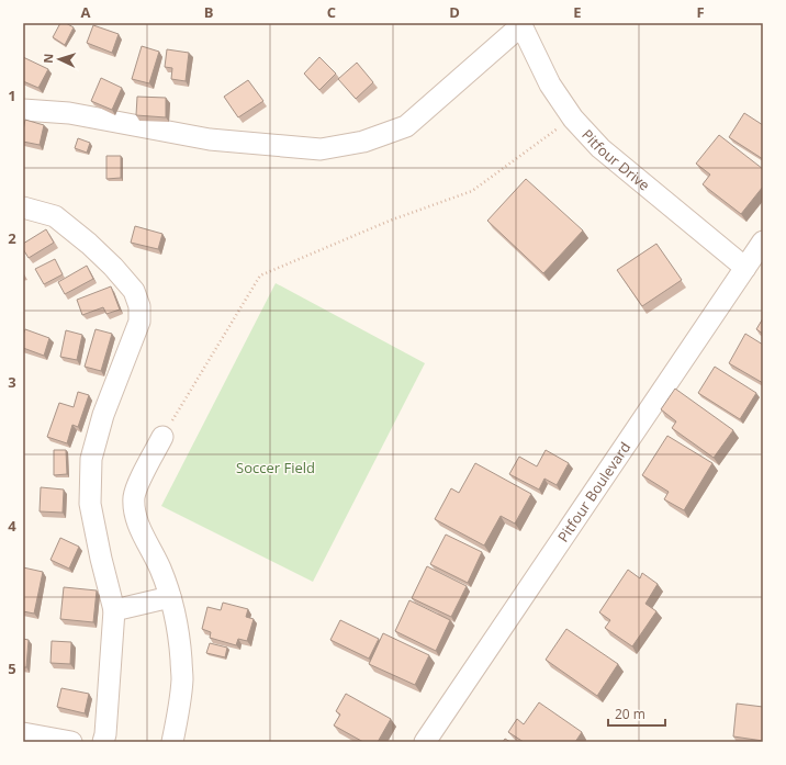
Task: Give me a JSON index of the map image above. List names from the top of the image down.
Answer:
{
  "streets": {
    "street": ["Pitfour Drive", "Pitfour Boulevard"]
  },
  "crossings": [
    ["Pitfour Drive", "Pitfour Boulevard"]
  ],
  "parks": ["Soccer Field"],
  "scale_bar": "20 m",
  "north": "left",
  "grid": {
    "columns": [
      "A",
      "B",
      "C",
      "D",
      "E",
      "F"
    ],
    "rows": [
      "1",
      "2",
      "3",
      "4",
      "5"
    ]
  }
}
